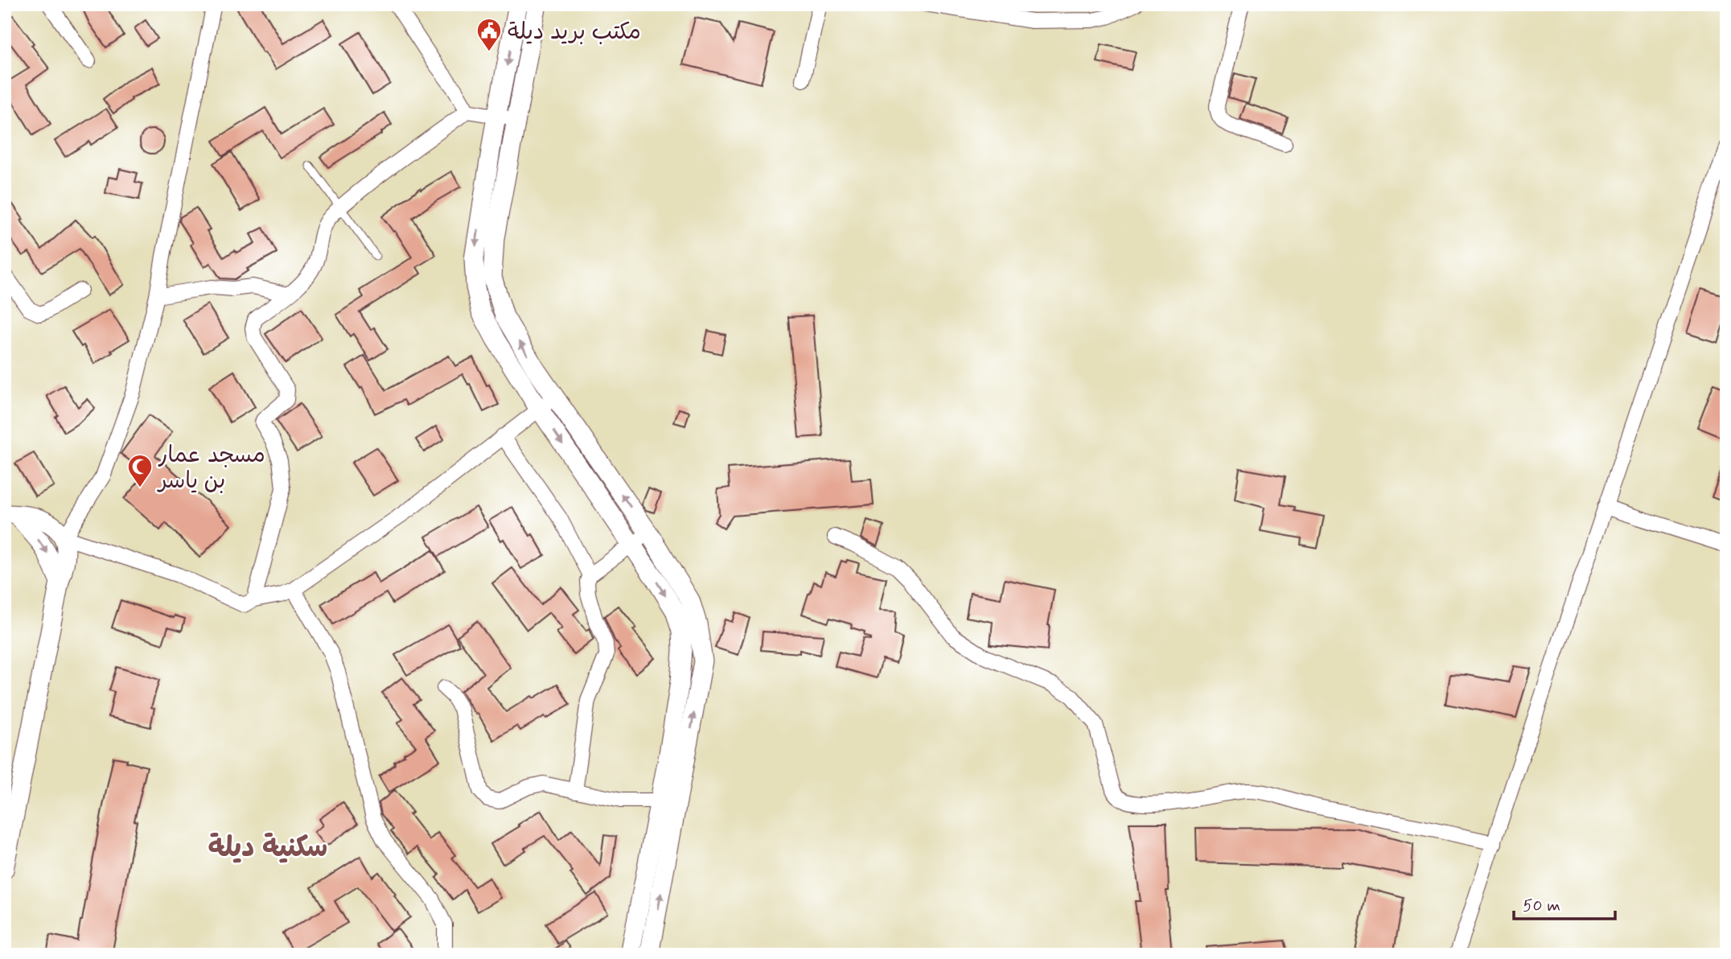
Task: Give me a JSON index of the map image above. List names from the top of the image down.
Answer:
{
  "districts": ["سكنية ديلة"],
  "places": {
    "public building": ["مكتب بريد ديلة"],
    "mosque": ["مسجد عمار بن ياسر"]
  },
  "scale_bar": "50 m"
}
